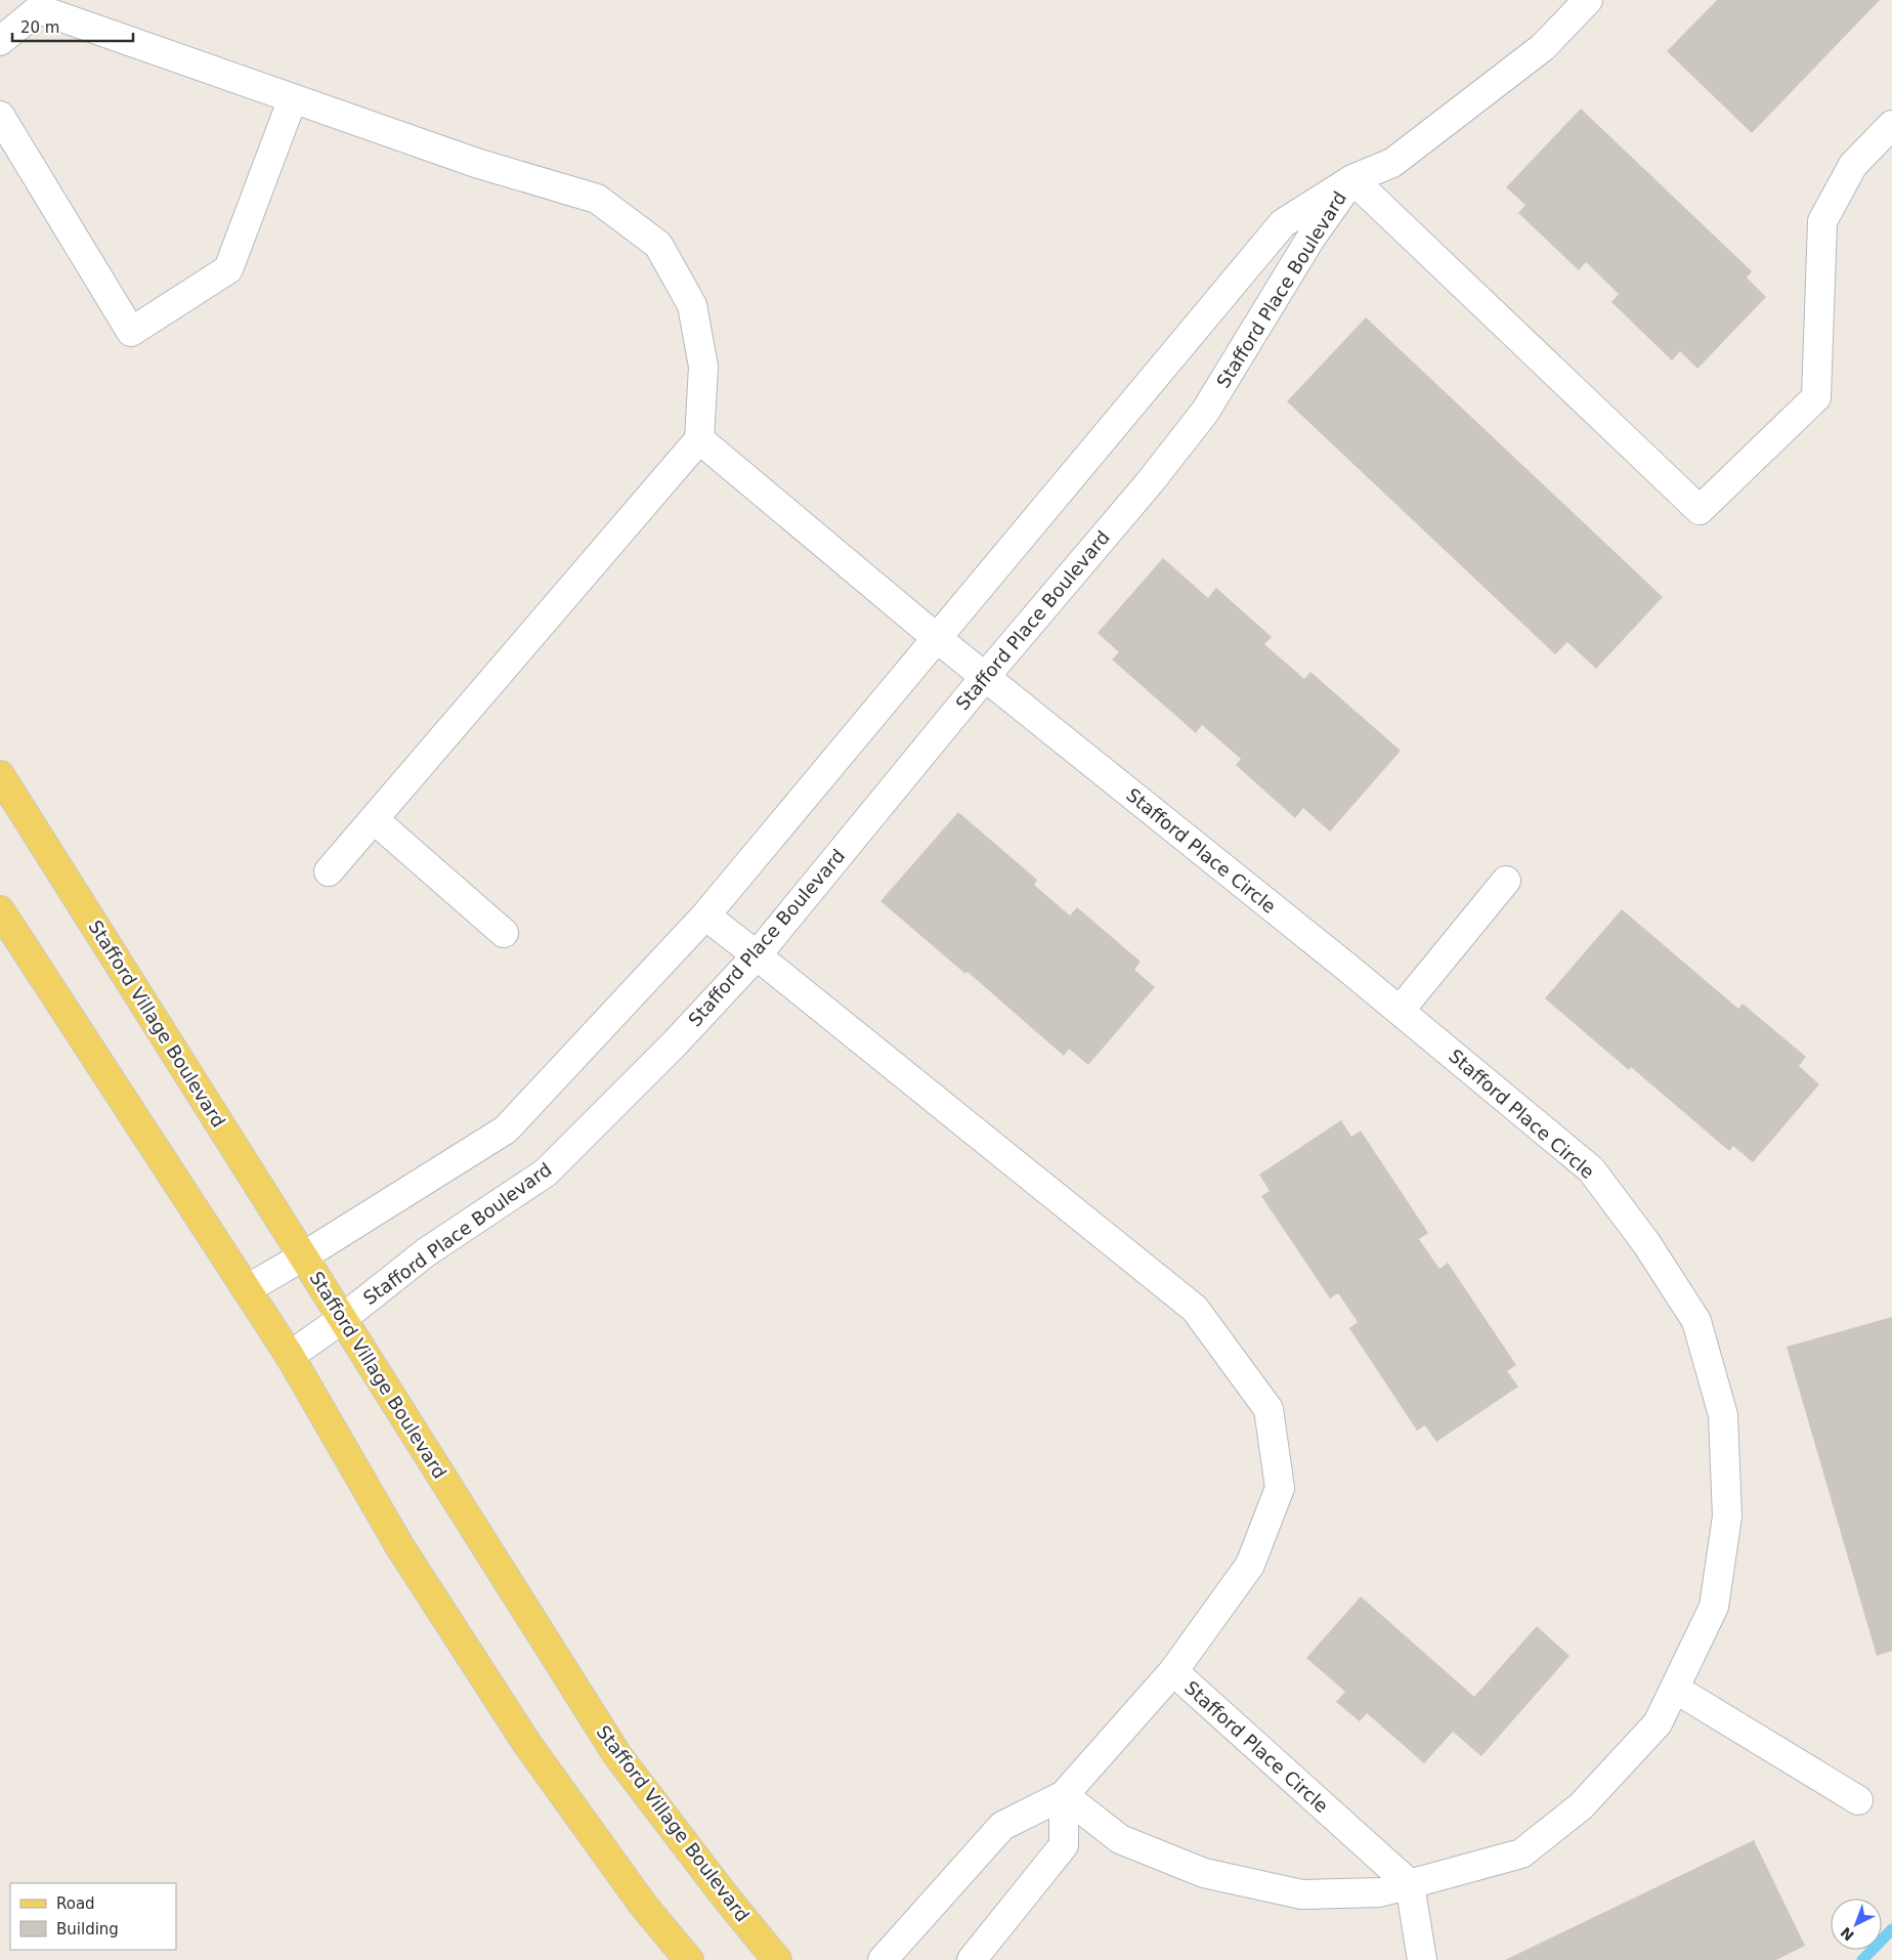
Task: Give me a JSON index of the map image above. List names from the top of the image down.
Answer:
{
  "streets": {
    "main road": ["Stafford Village Boulevard"],
    "lane": ["Stafford Place Boulevard", "Stafford Place Circle"]
  },
  "crossings": [
    ["Stafford Place Boulevard", "Stafford Place Circle"],
    ["Stafford Place Boulevard", "Stafford Village Boulevard"]
  ],
  "legend": ["Road", "Building"],
  "scale_bar": "20 m",
  "north": "bottom left"
}
